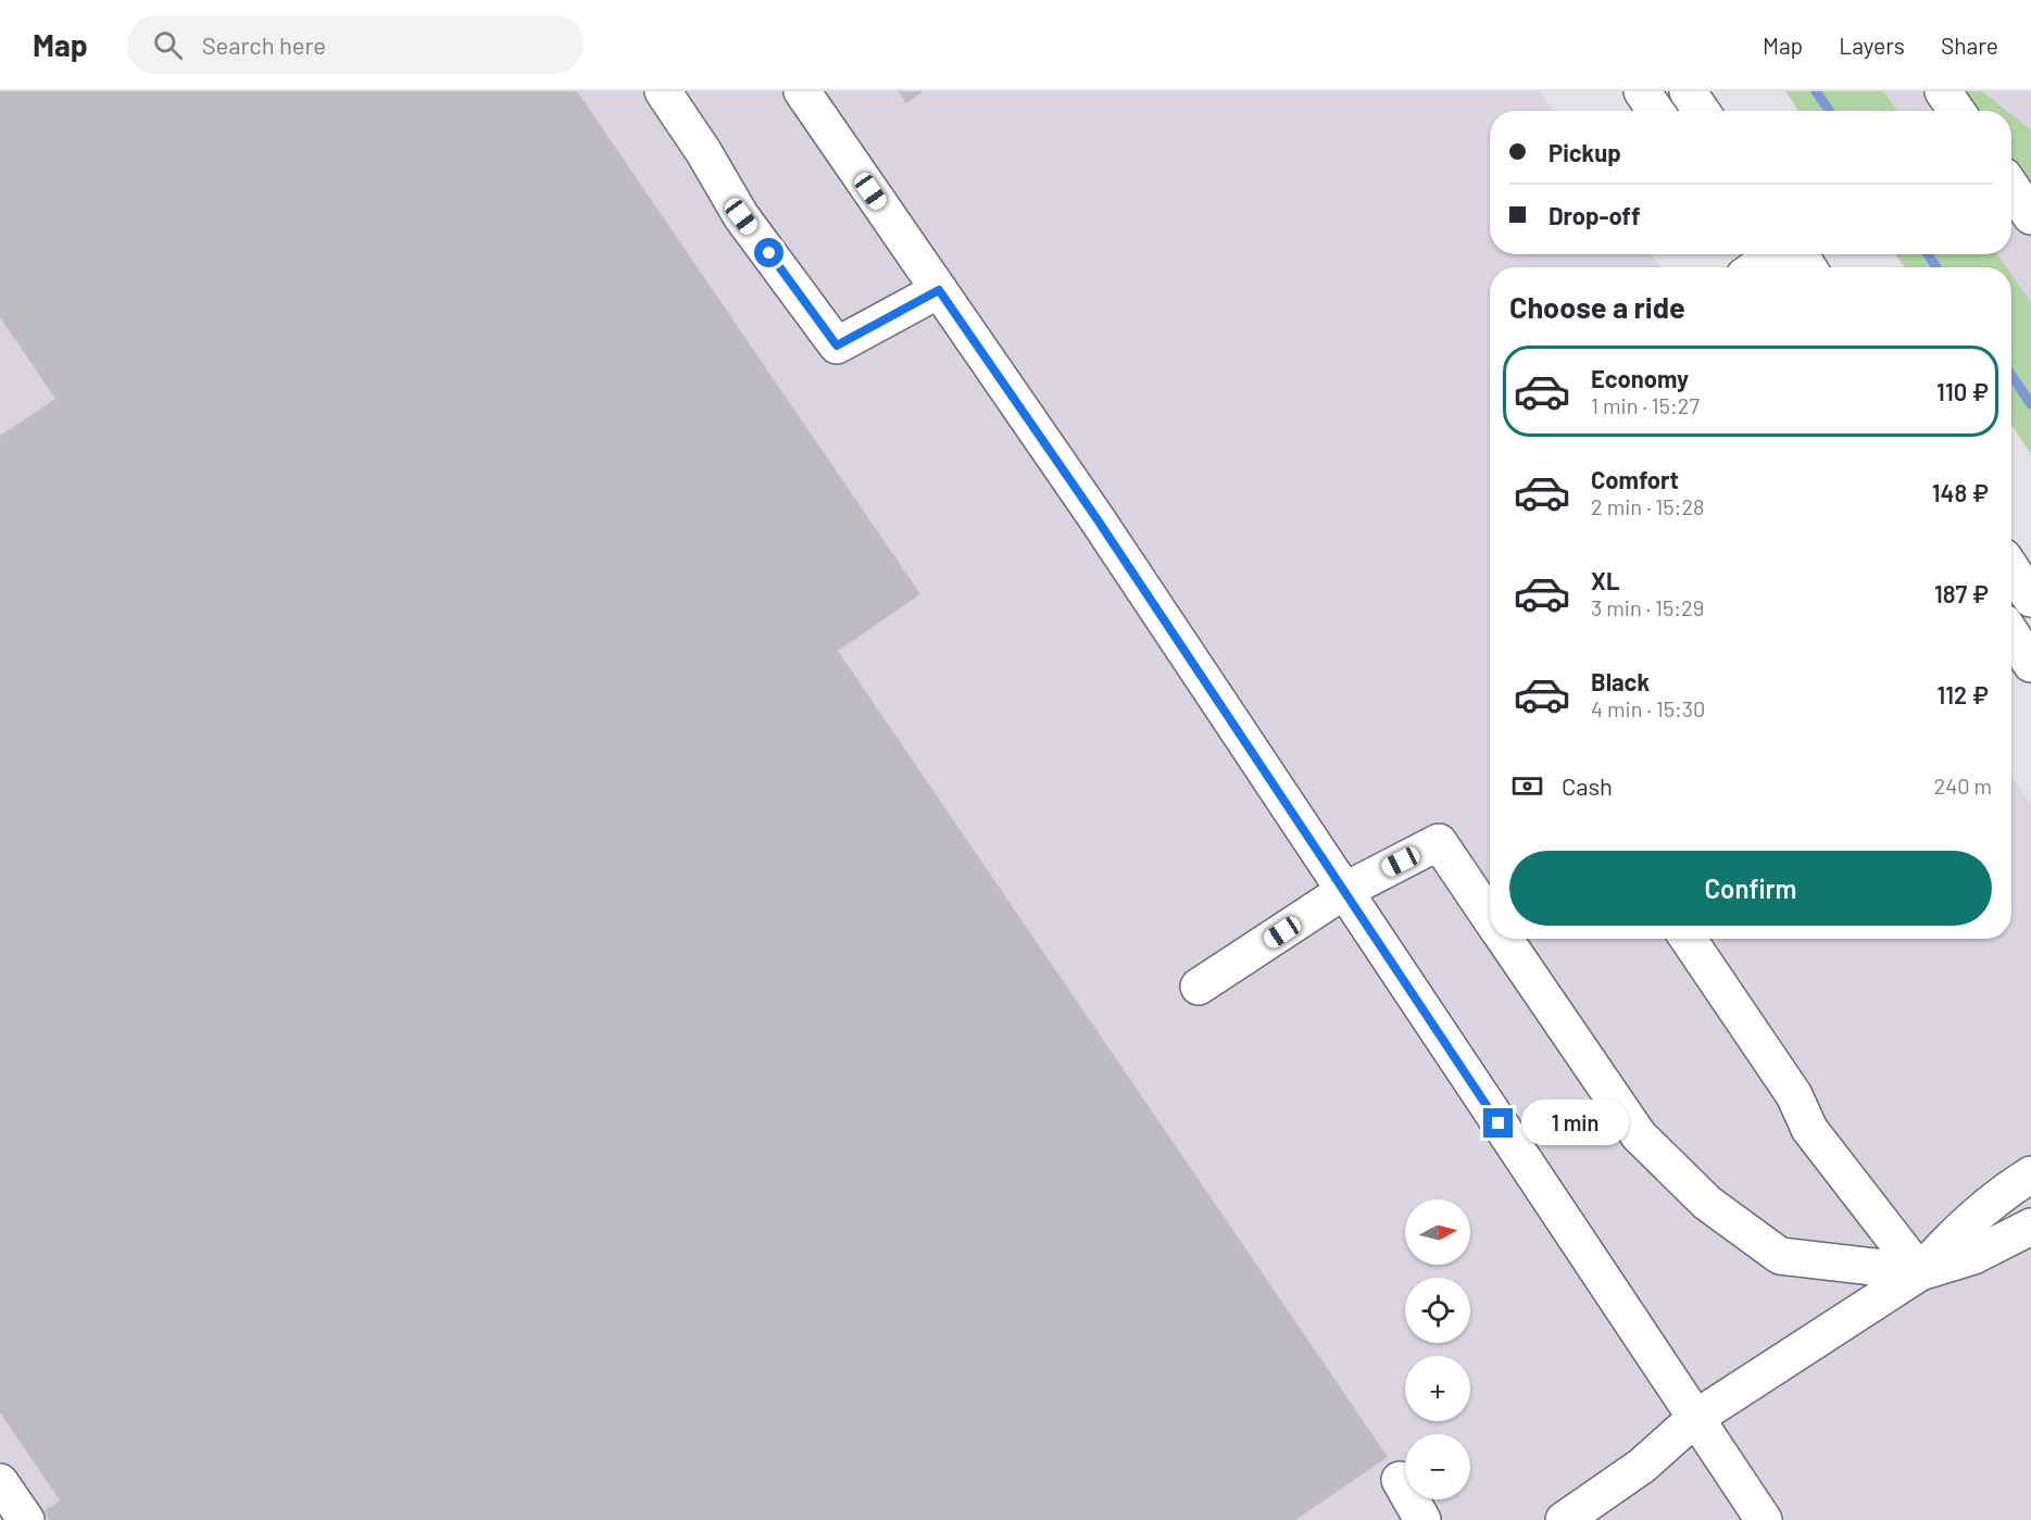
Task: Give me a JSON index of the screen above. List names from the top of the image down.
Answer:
{
  "north": "right",
  "page": {
    "header": "Map",
    "search": "Search here",
    "nav": ["Map", "Layers", "Share"],
    "banner": ["Pickup", "Drop-off"],
    "heading": "Choose a ride",
    "list": [
      {
        "name": "Economy",
        "note": "1 min · 15:27",
        "value": "110 ₽"
      },
      {
        "name": "Comfort",
        "note": "2 min · 15:28",
        "value": "148 ₽"
      },
      {
        "name": "XL",
        "note": "3 min · 15:29",
        "value": "187 ₽"
      },
      {
        "name": "Black",
        "note": "4 min · 15:30",
        "value": "112 ₽"
      }
    ],
    "pay": ["Cash", "240 m"],
    "buttons": "Confirm",
    "bubble": "1 min",
    "map_buttons": ["+", "−"]
  }
}
